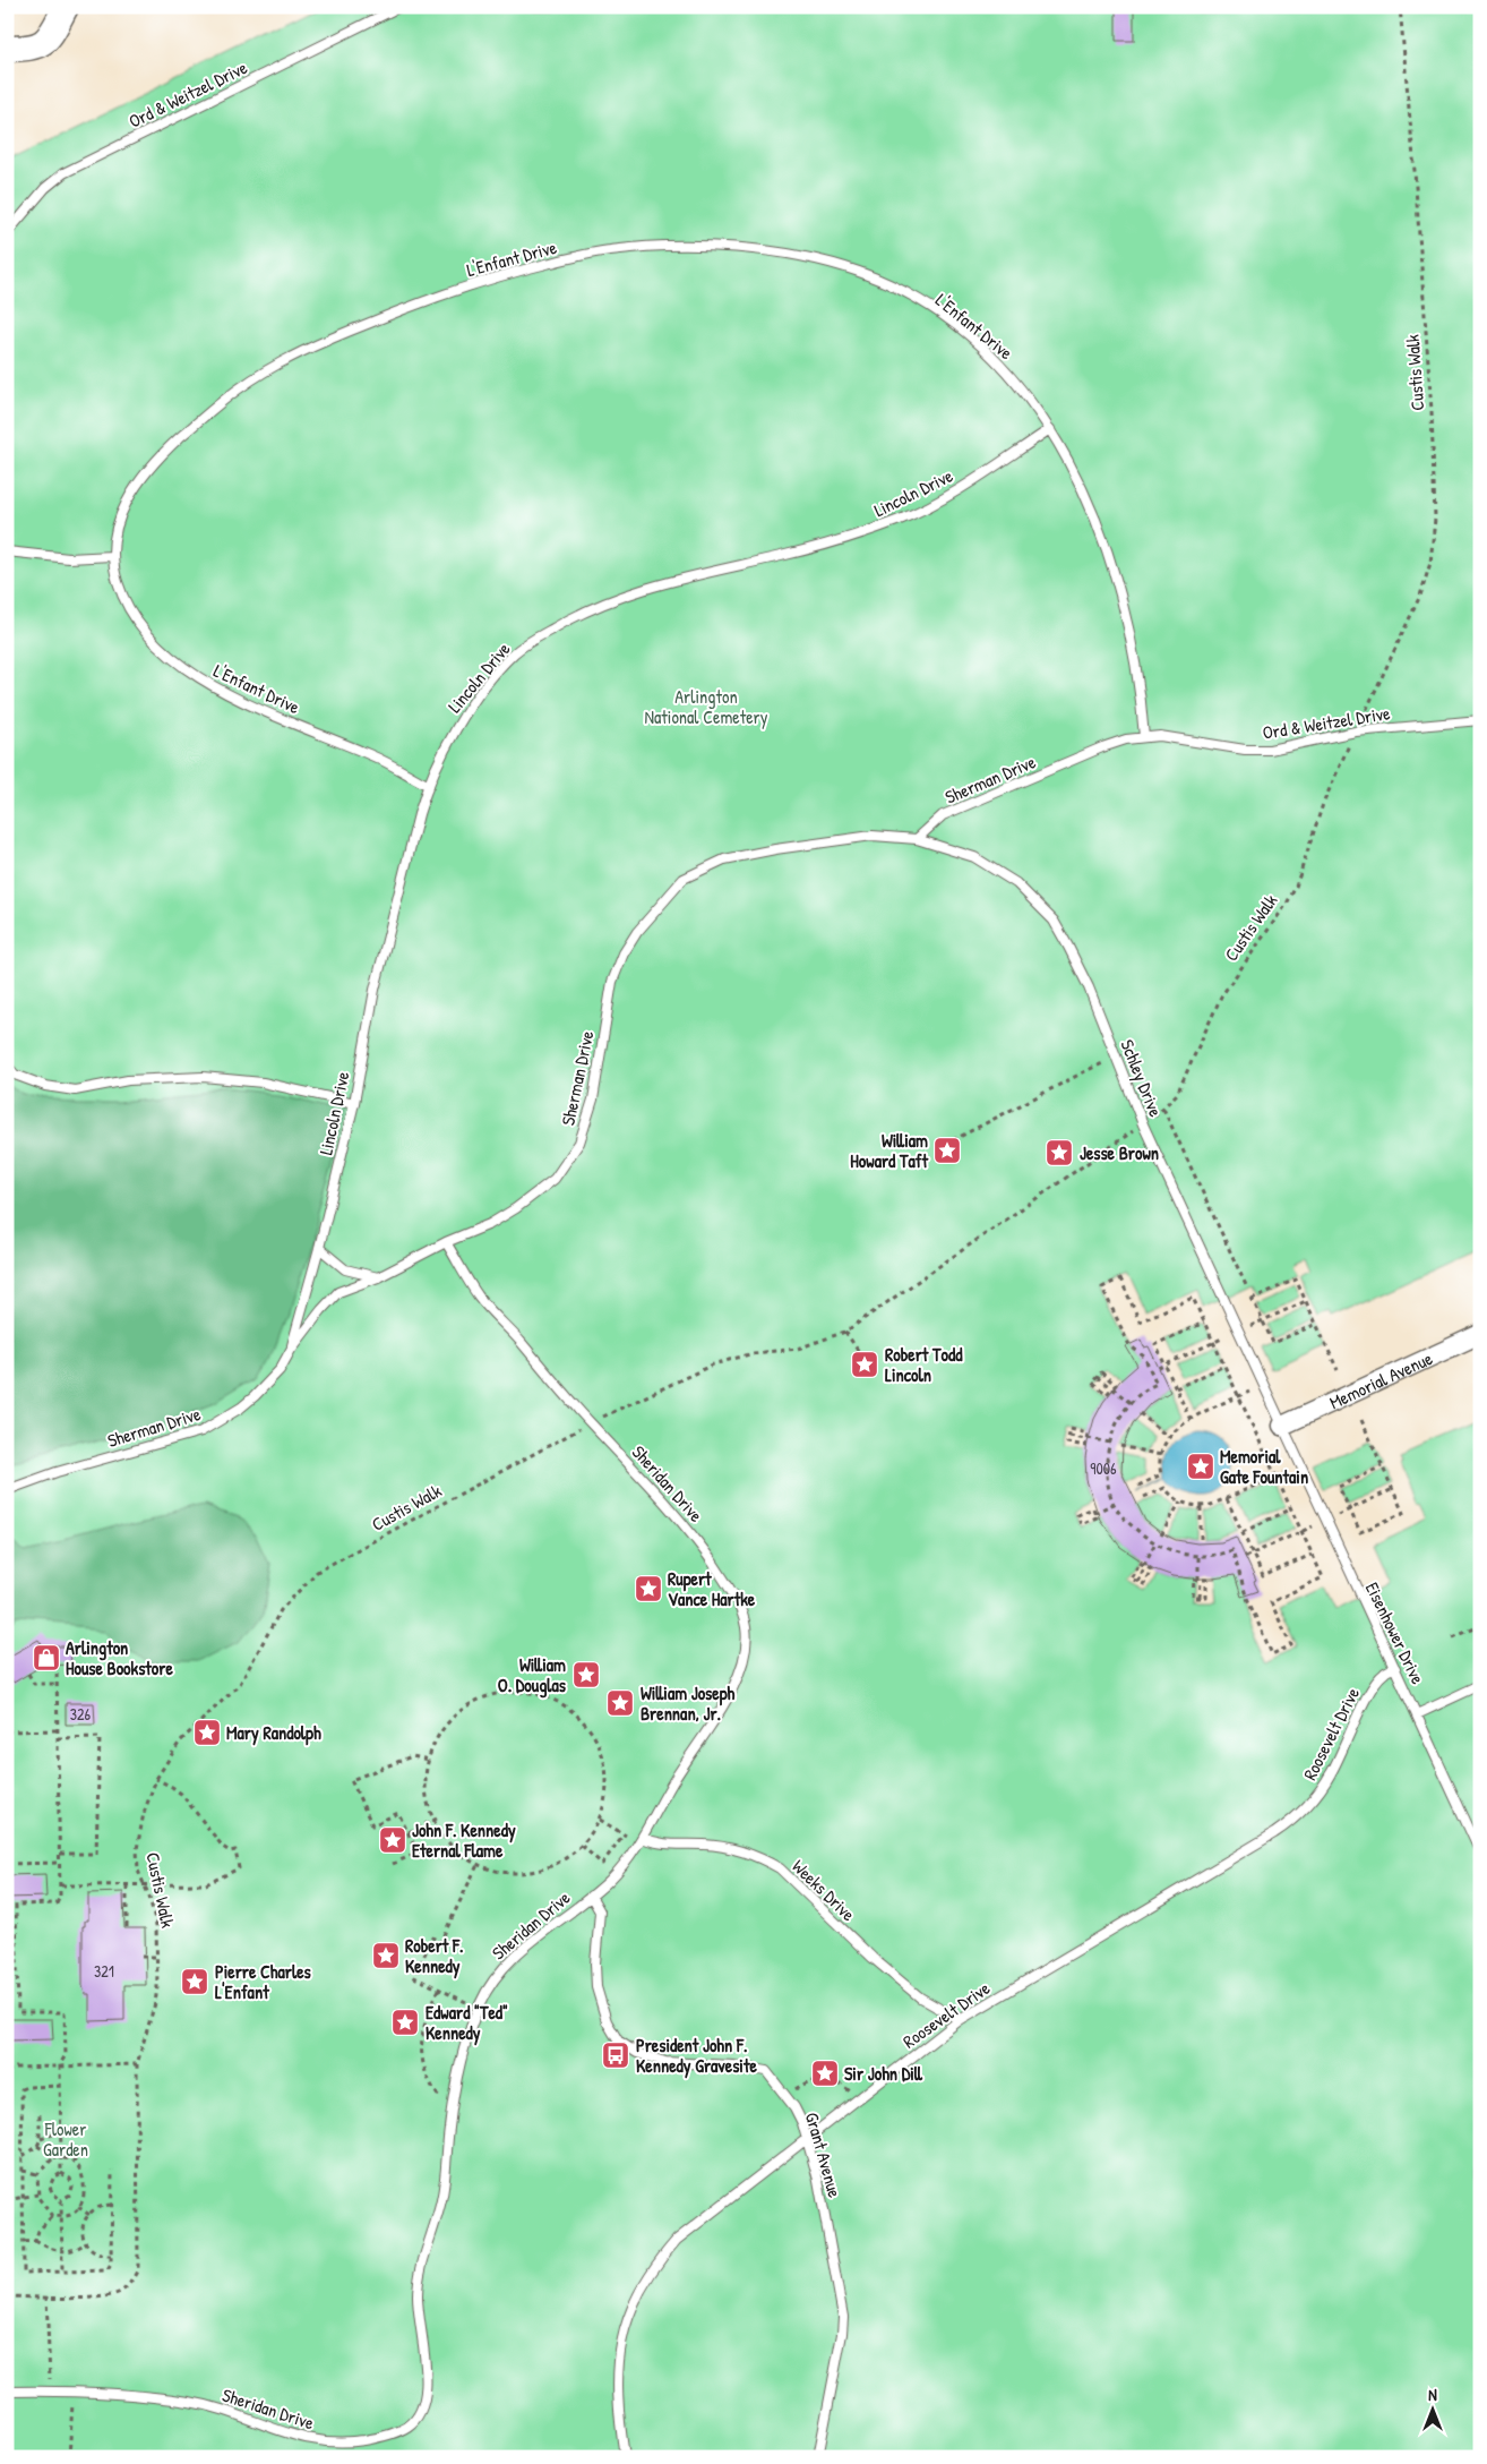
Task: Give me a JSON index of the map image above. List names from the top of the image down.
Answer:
{
  "streets": {
    "street": ["Memorial Avenue"],
    "lane": [
      "Ord & Weitzel Drive",
      "L'Enfant Drive",
      "Lincoln Drive",
      "Sherman Drive",
      "Schley Drive",
      "Sheridan Drive",
      "Eisenhower Drive",
      "Roosevelt Drive",
      "Weeks Drive",
      "Grant Avenue"
    ],
    "path": ["Custis Walk"]
  },
  "crossings": [
    ["Ord & Weitzel Drive", "L'Enfant Drive"],
    ["Ord & Weitzel Drive", "Sherman Drive"],
    ["L'Enfant Drive", "Lincoln Drive"],
    ["L'Enfant Drive", "Sherman Drive"],
    ["Custis Walk", "Sheridan Drive"],
    ["Lincoln Drive", "Sherman Drive"],
    ["Sherman Drive", "Schley Drive"],
    ["Sherman Drive", "Sheridan Drive"],
    ["Schley Drive", "Memorial Avenue"],
    ["Schley Drive", "Eisenhower Drive"],
    ["Memorial Avenue", "Eisenhower Drive"],
    ["Sheridan Drive", "Weeks Drive"],
    ["Sheridan Drive", "Grant Avenue"],
    ["Eisenhower Drive", "Roosevelt Drive"],
    ["Roosevelt Drive", "Weeks Drive"],
    ["Roosevelt Drive", "Grant Avenue"]
  ],
  "parks": ["Arlington National Cemetery", "Flower Garden"],
  "places": {
    "place": [
      "William Howard Taft",
      "Jesse Brown",
      "Robert Todd Lincoln",
      "Memorial Gate Fountain",
      "Rupert Vance Hartke",
      "William O. Douglas",
      "William Joseph Brennan, Jr.",
      "Mary Randolph",
      "John F. Kennedy Eternal Flame",
      "Robert F. Kennedy",
      "Pierre Charles L'Enfant",
      "Edward \"Ted\" Kennedy",
      "Sir John Dill"
    ],
    "shop": ["Arlington House Bookstore"],
    "bus stop": ["President John F. Kennedy Gravesite"]
  },
  "house_numbers": ["9006", "326", "321"],
  "north": "top"
}
